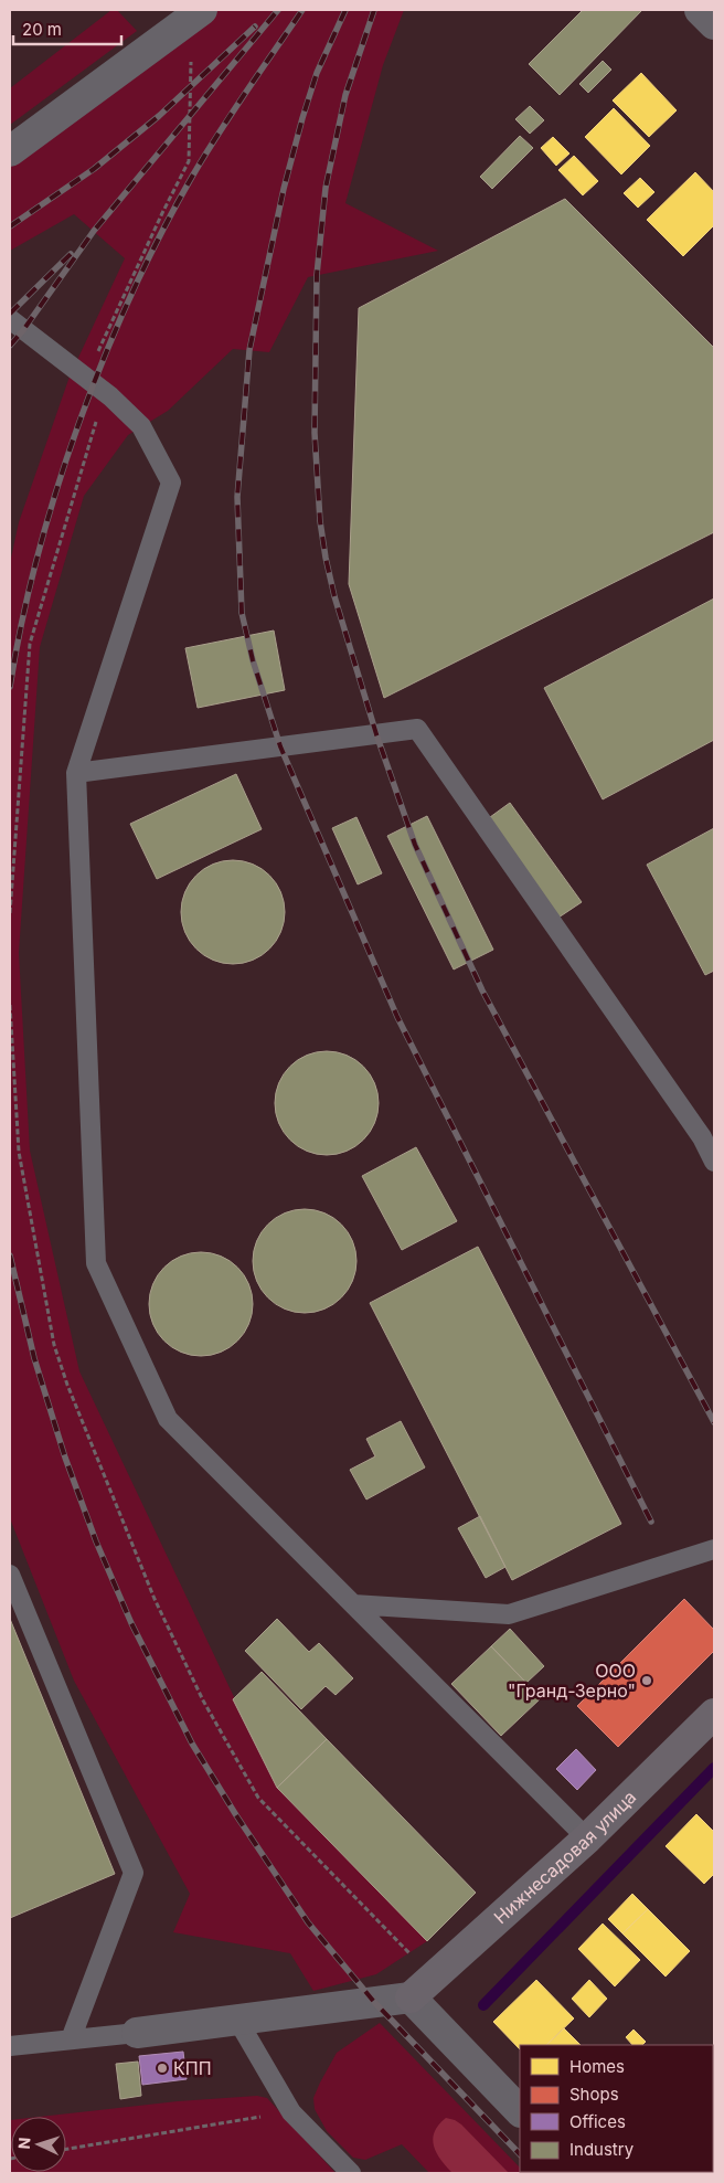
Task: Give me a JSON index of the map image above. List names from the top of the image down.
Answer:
{
  "streets": {
    "street": ["Нижнесадовая улица"]
  },
  "places": ["ООО \"Гранд-Зерно\"", "КПП"],
  "legend": [
    "Homes",
    "Shops",
    "Offices",
    "Industry"
  ],
  "scale_bar": "20 m",
  "north": "left"
}
